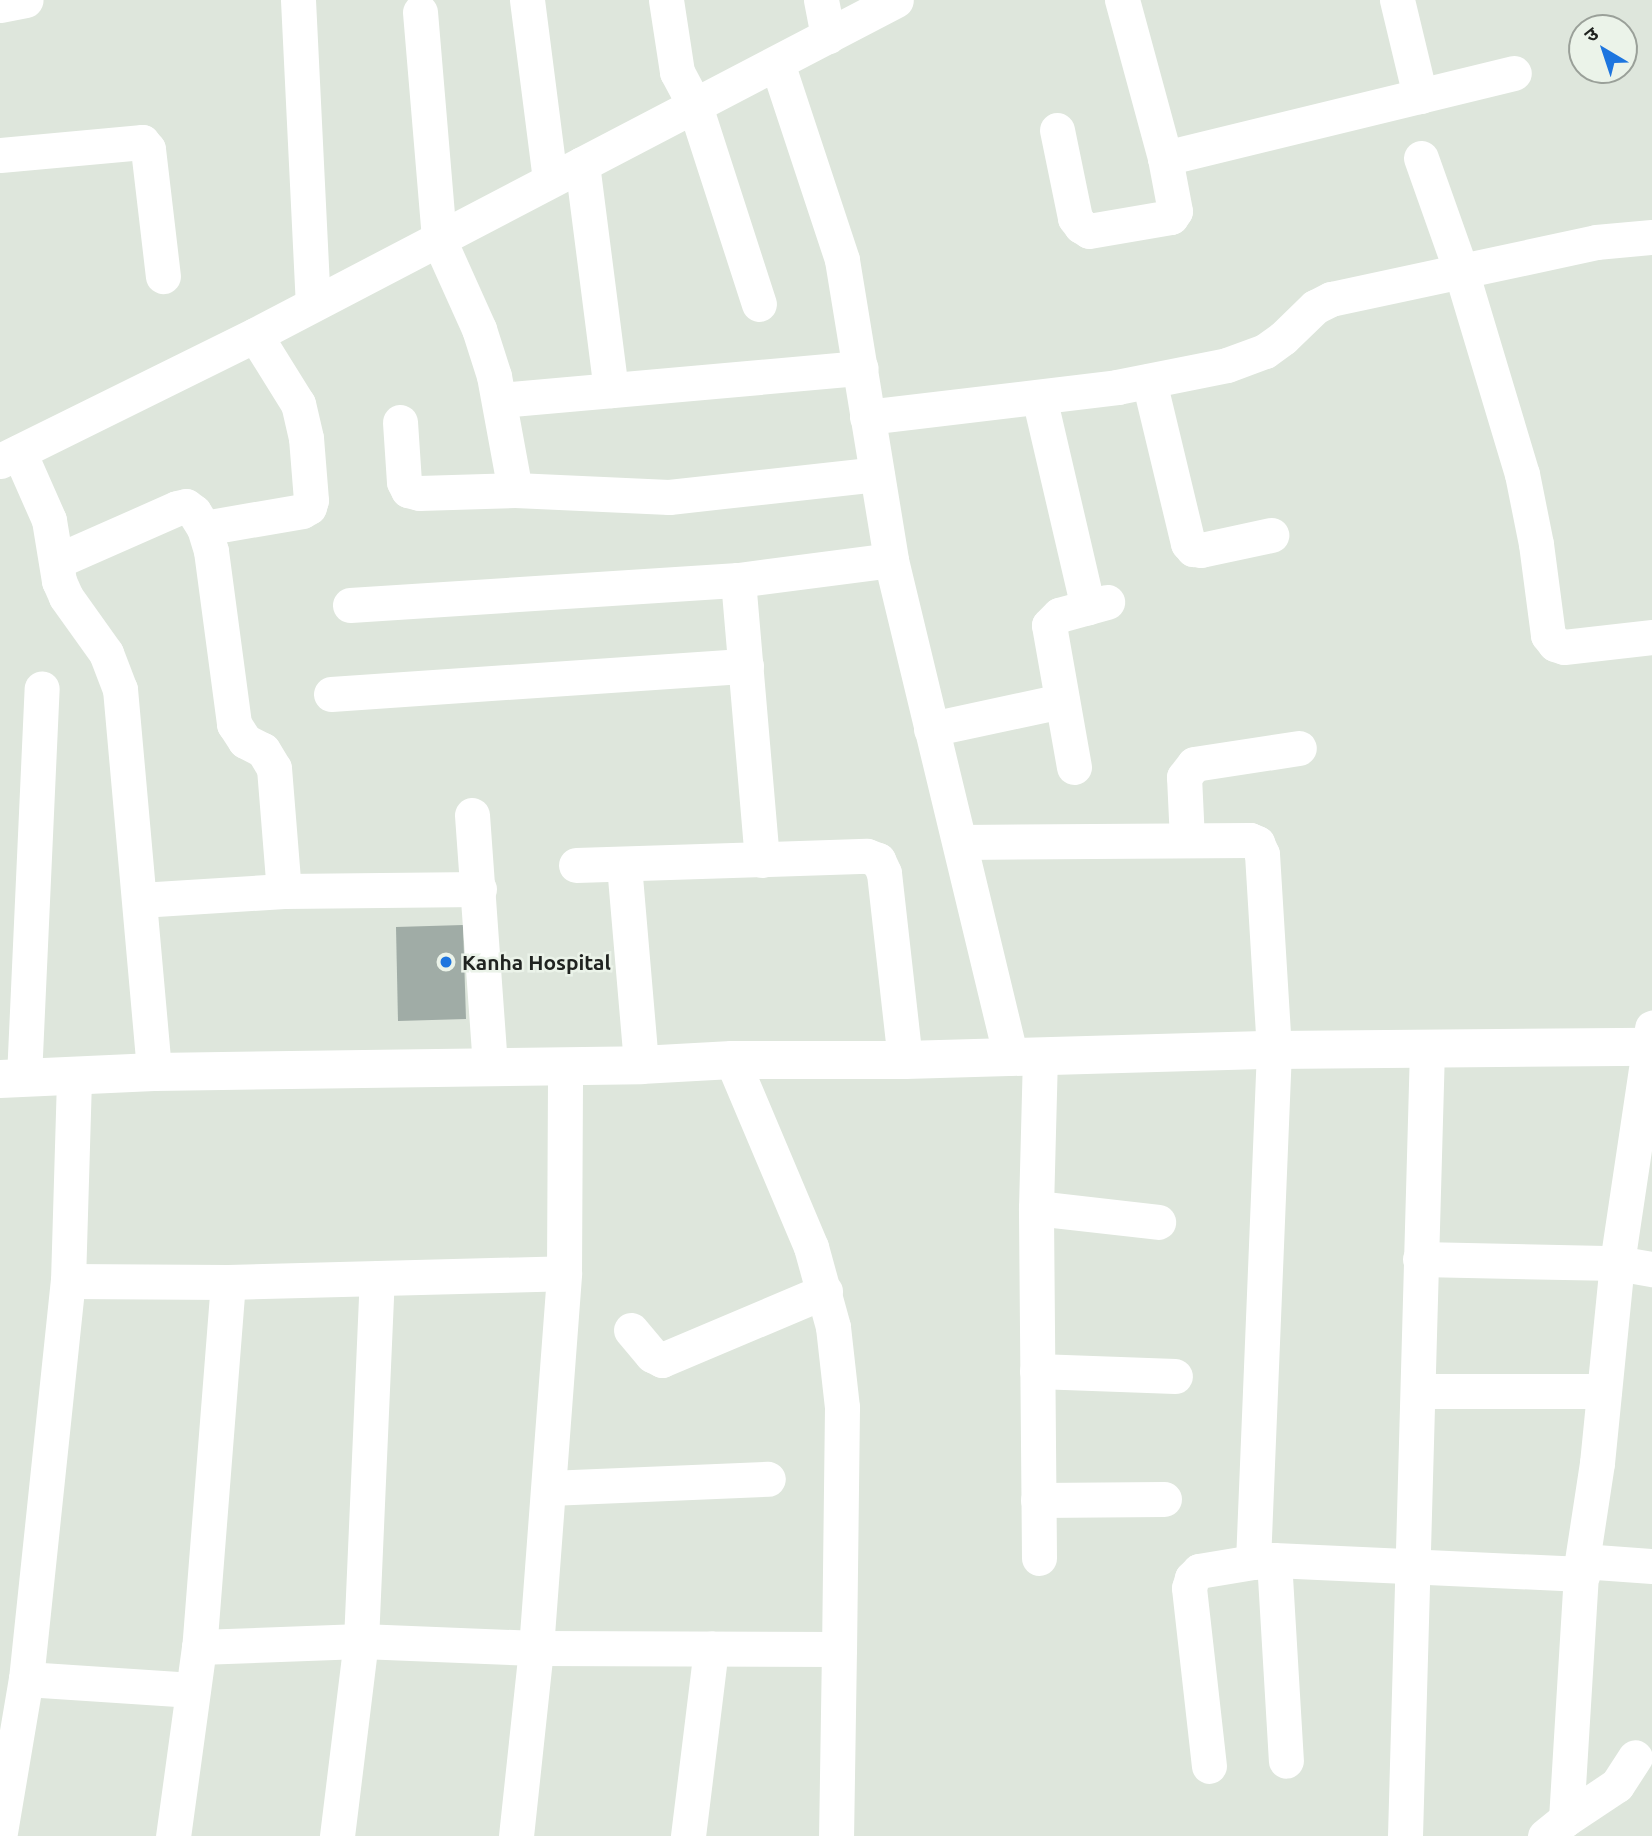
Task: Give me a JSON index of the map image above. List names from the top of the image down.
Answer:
{
  "places": ["Kanha Hospital"],
  "north": "top left"
}
